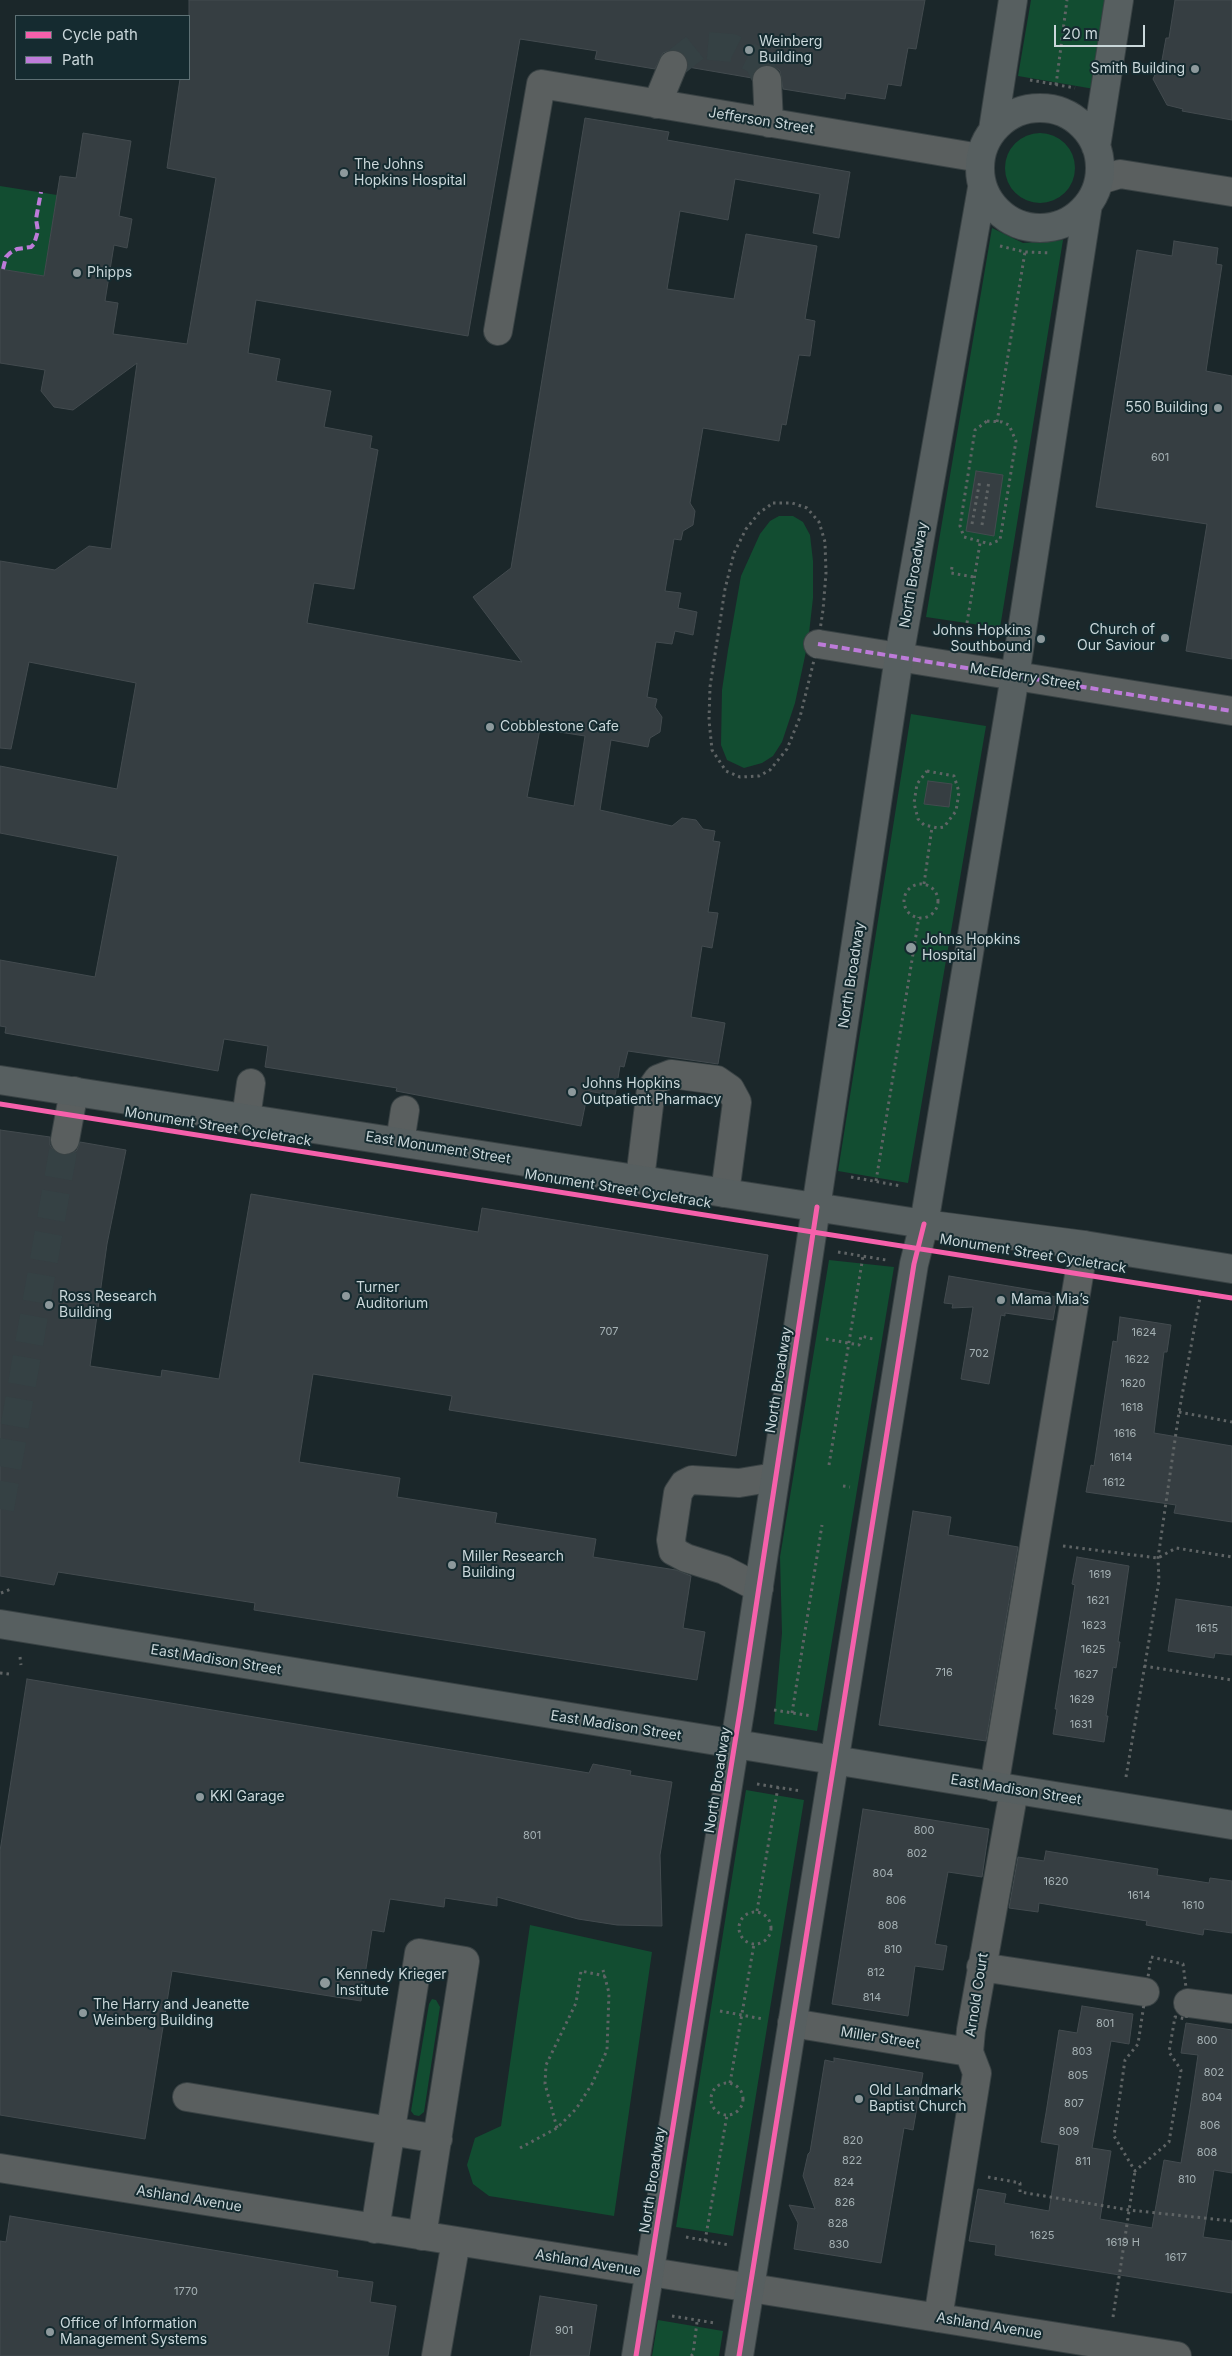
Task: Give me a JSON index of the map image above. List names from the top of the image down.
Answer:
{
  "streets": {
    "main road": ["North Broadway", "East Monument Street", "East Madison Street"],
    "street": [
      "Jefferson Street",
      "McElderry Street",
      "Arnold Court",
      "Miller Street",
      "Ashland Avenue"
    ],
    "cycle path": ["Monument Street Cycletrack"]
  },
  "crossings": [
    ["Jefferson Street", "North Broadway"],
    ["North Broadway", "McElderry Street"],
    ["North Broadway", "East Monument Street"],
    ["North Broadway", "East Madison Street"],
    ["North Broadway", "Ashland Avenue"],
    ["East Monument Street", "Arnold Court"],
    ["East Madison Street", "Arnold Court"],
    ["Arnold Court", "Miller Street"],
    ["Arnold Court", "Ashland Avenue"]
  ],
  "places": [
    "Weinberg Building",
    "Smith Building",
    "The Johns Hopkins Hospital",
    "Phipps",
    "550 Building",
    "Church of Our Saviour",
    "Johns Hopkins Southbound",
    "Cobblestone Cafe",
    "Johns Hopkins Hospital",
    "Johns Hopkins Outpatient Pharmacy",
    "Turner Auditorium",
    "Mama Mia’s",
    "Ross Research Building",
    "Miller Research Building",
    "KKI Garage",
    "Kennedy Krieger Institute",
    "The Harry and Jeanette Weinberg Building",
    "Old Landmark Baptist Church",
    "Office of Information Management Systems"
  ],
  "house_numbers": [
    "601",
    "707",
    "1624",
    "702",
    "1622",
    "1620",
    "1618",
    "1616",
    "1614",
    "1612",
    "1619",
    "1621",
    "1623",
    "1615",
    "1625",
    "716",
    "1627",
    "1629",
    "1631",
    "800",
    "801",
    "802",
    "804",
    "1620",
    "1614",
    "806",
    "1610",
    "808",
    "810",
    "812",
    "814",
    "801",
    "800",
    "803",
    "802",
    "805",
    "804",
    "807",
    "806",
    "809",
    "820",
    "808",
    "822",
    "811",
    "810",
    "824",
    "826",
    "828",
    "1625",
    "1619 H",
    "830",
    "1617",
    "1770",
    "901"
  ],
  "legend": ["Cycle path", "Path"],
  "scale_bar": "20 m"
}
